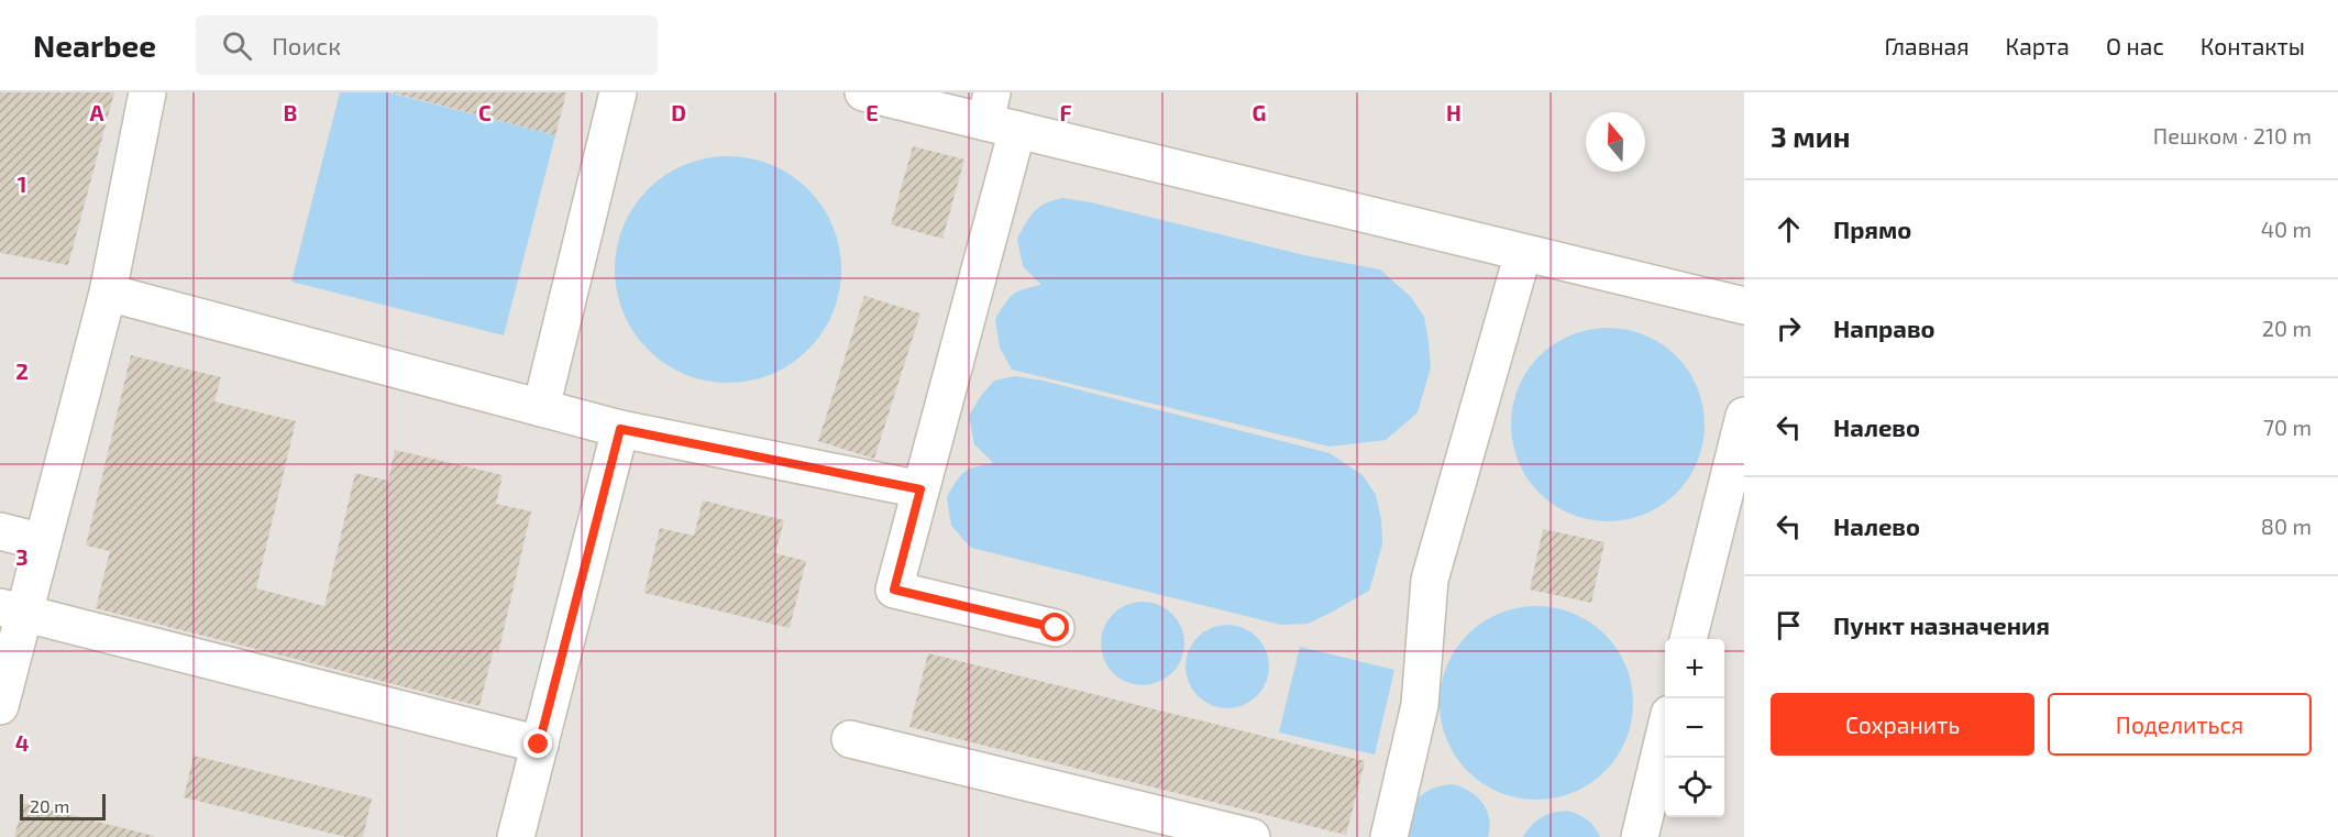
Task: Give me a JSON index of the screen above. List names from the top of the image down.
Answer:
{
  "scale_bar": "20 m",
  "north": "top",
  "page": {
    "header": "Nearbee",
    "search": "Поиск",
    "nav": [
      "Главная",
      "Карта",
      "О нас",
      "Контакты"
    ],
    "heading": ["3 мин", "Пешком · 210 m"],
    "list": [
      ["Прямо", "40 m"],
      ["Направо", "20 m"],
      ["Налево", "70 m"],
      ["Налево", "80 m"],
      "Пункт назначения"
    ],
    "map_buttons": ["+", "−"],
    "buttons": ["Сохранить", "Поделиться"],
    "scale": "20 m"
  },
  "grid": {
    "columns": [
      "A",
      "B",
      "C",
      "D",
      "E",
      "F",
      "G",
      "H"
    ],
    "rows": [
      "1",
      "2",
      "3",
      "4"
    ]
  }
}
